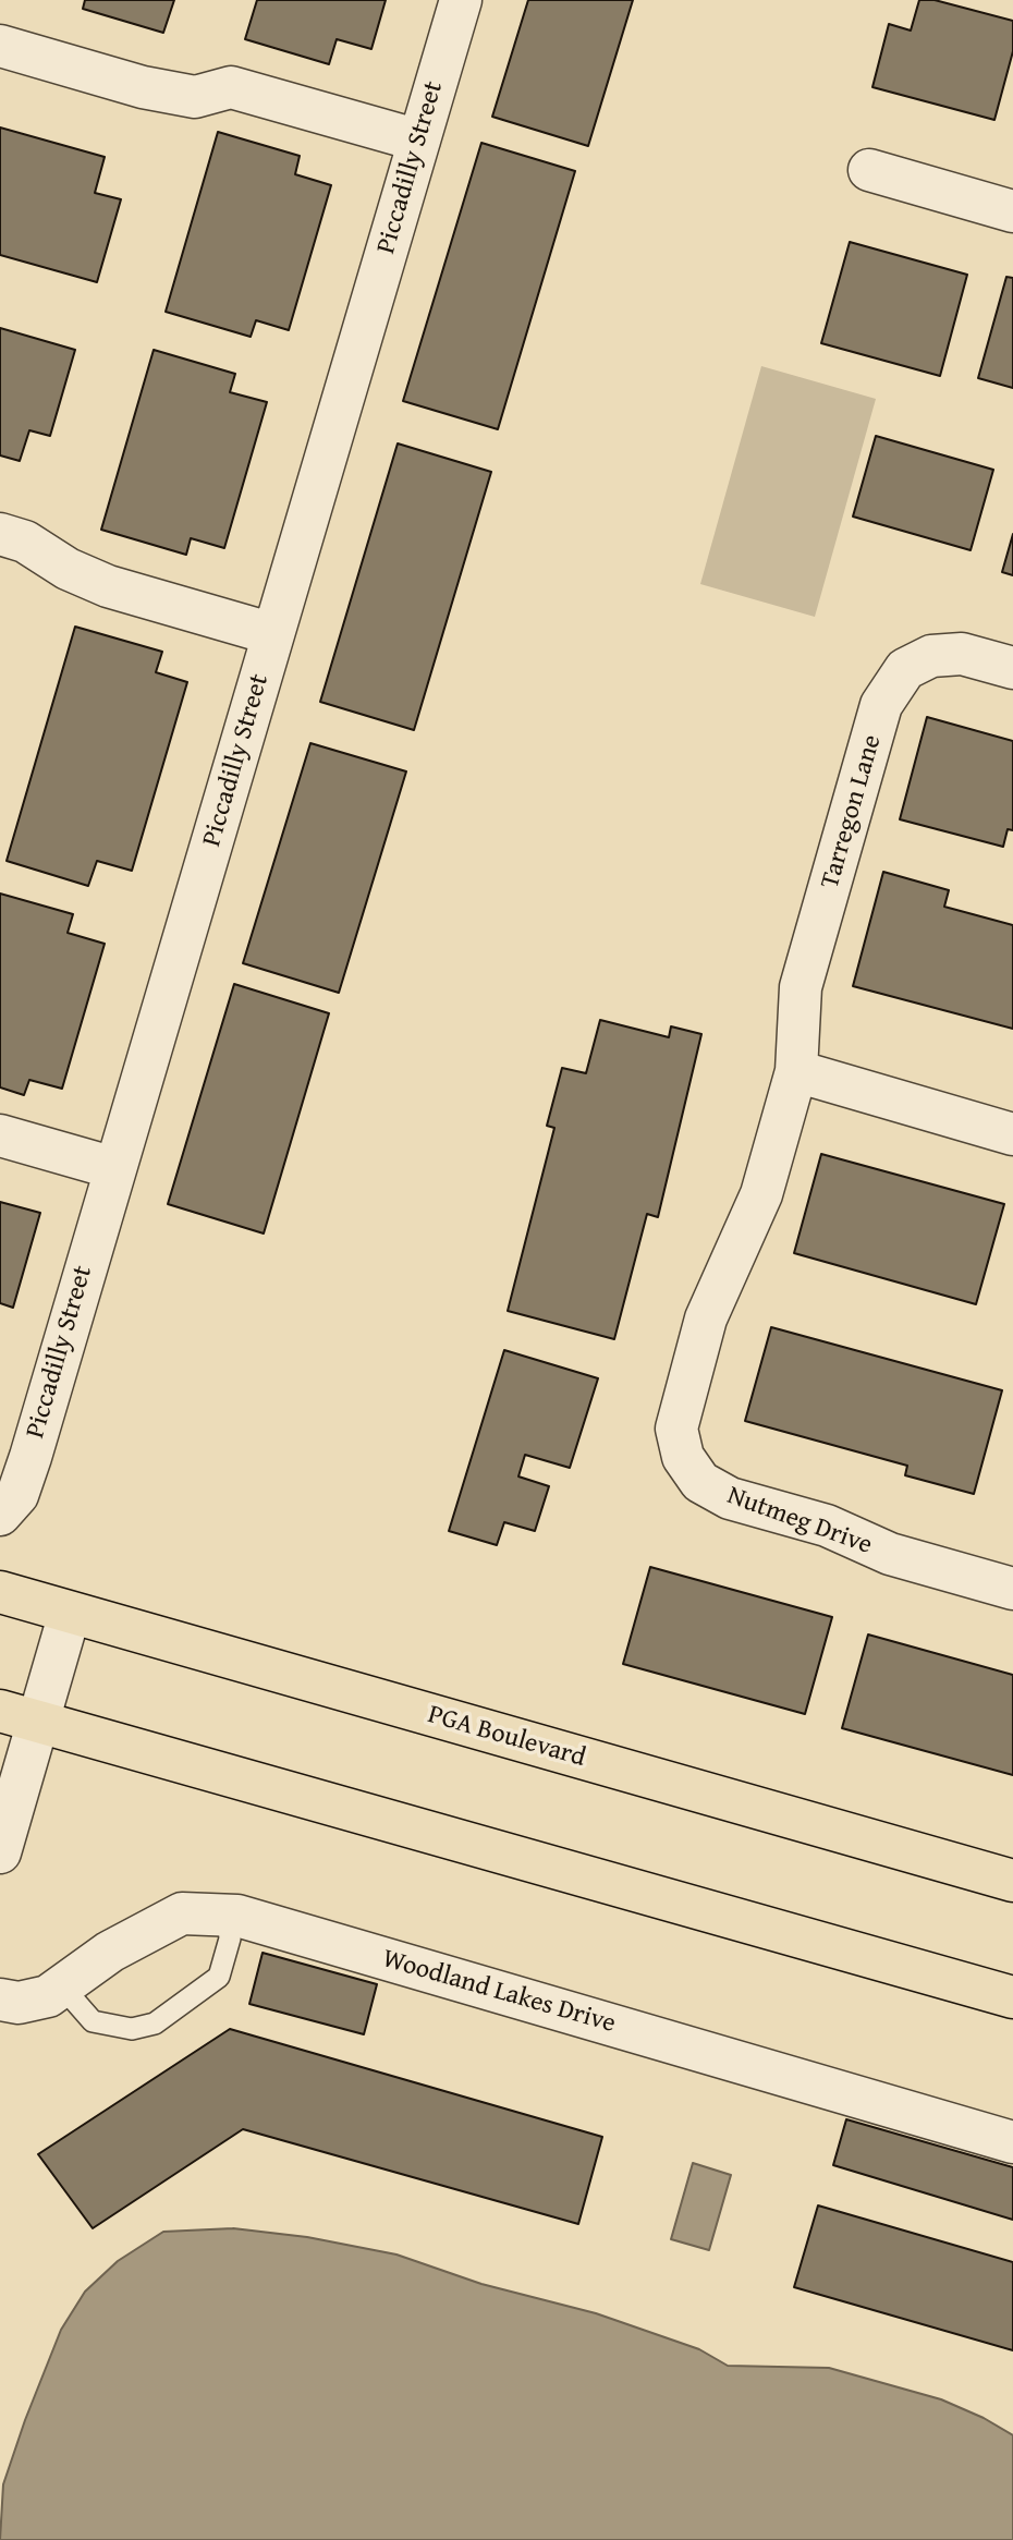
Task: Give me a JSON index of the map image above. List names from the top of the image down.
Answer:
{
  "streets": {
    "main road": ["PGA Boulevard"],
    "street": [
      "Piccadilly Street",
      "Tarregon Lane",
      "Nutmeg Drive",
      "Woodland Lakes Drive"
    ]
  },
  "crossings": [
    ["Tarregon Lane", "Nutmeg Drive"]
  ]
}
